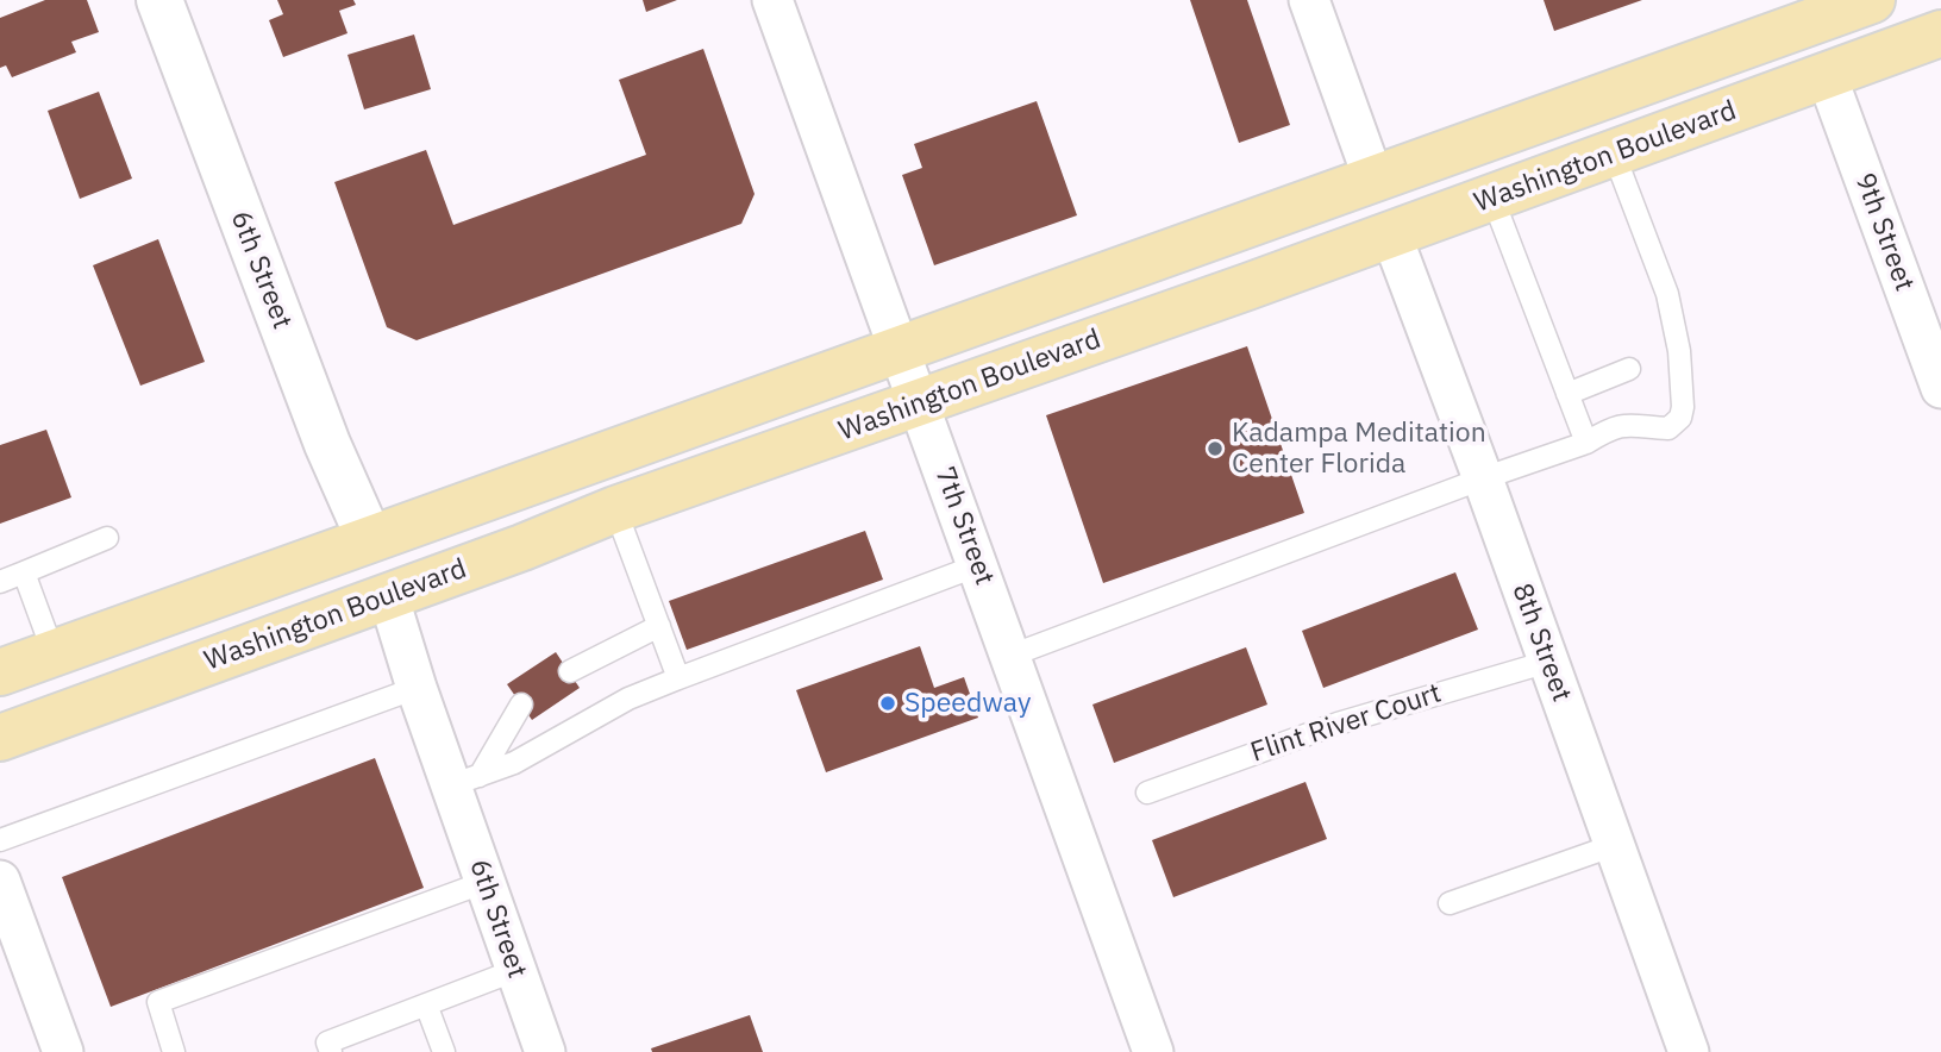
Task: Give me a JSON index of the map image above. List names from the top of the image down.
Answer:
{
  "streets": {
    "main road": ["Washington Boulevard"],
    "street": [
      "9th Street",
      "6th Street",
      "7th Street",
      "8th Street"
    ],
    "lane": ["Flint River Court"]
  },
  "crossings": [
    ["Washington Boulevard", "9th Street"],
    ["Washington Boulevard", "6th Street"],
    ["Washington Boulevard", "7th Street"],
    ["Washington Boulevard", "8th Street"],
    ["8th Street", "Flint River Court"]
  ],
  "places": ["Kadampa Meditation Center Florida", "Speedway"]
}
